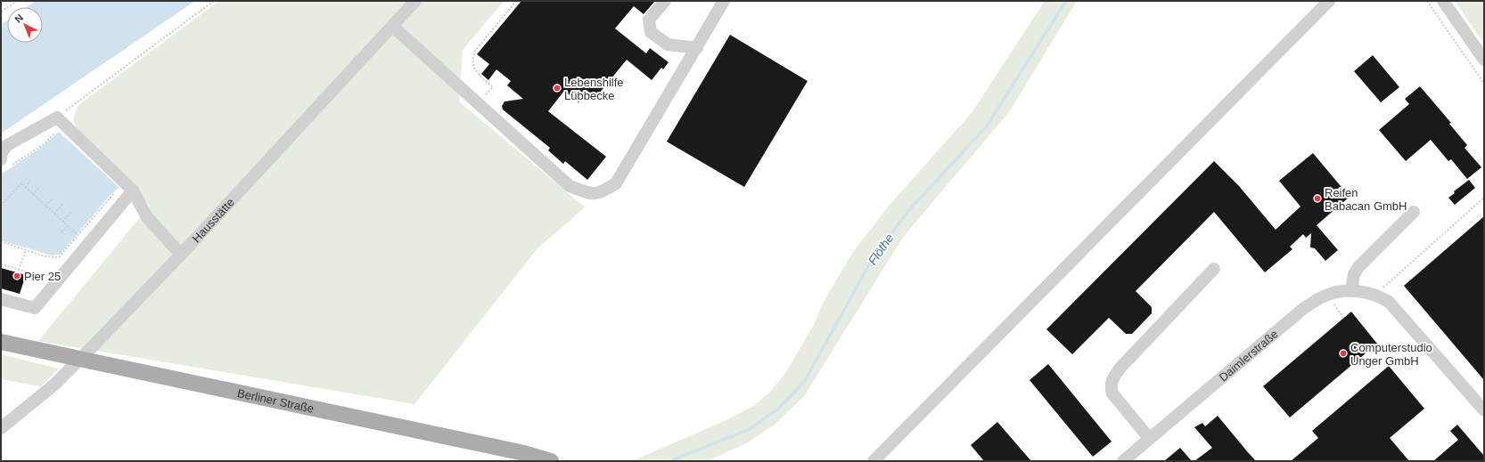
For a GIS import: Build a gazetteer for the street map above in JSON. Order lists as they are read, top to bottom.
{
  "streets": {
    "main road": ["Berliner Straße"],
    "street": ["Hausstätte", "Daimlerstraße"]
  },
  "water": ["Flöthe"],
  "places": [
    "Lebenshilfe Lübbecke",
    "Reifen Babacan GmbH",
    "Pier 25",
    "Computerstudio Unger GmbH"
  ],
  "north": "top left"
}
